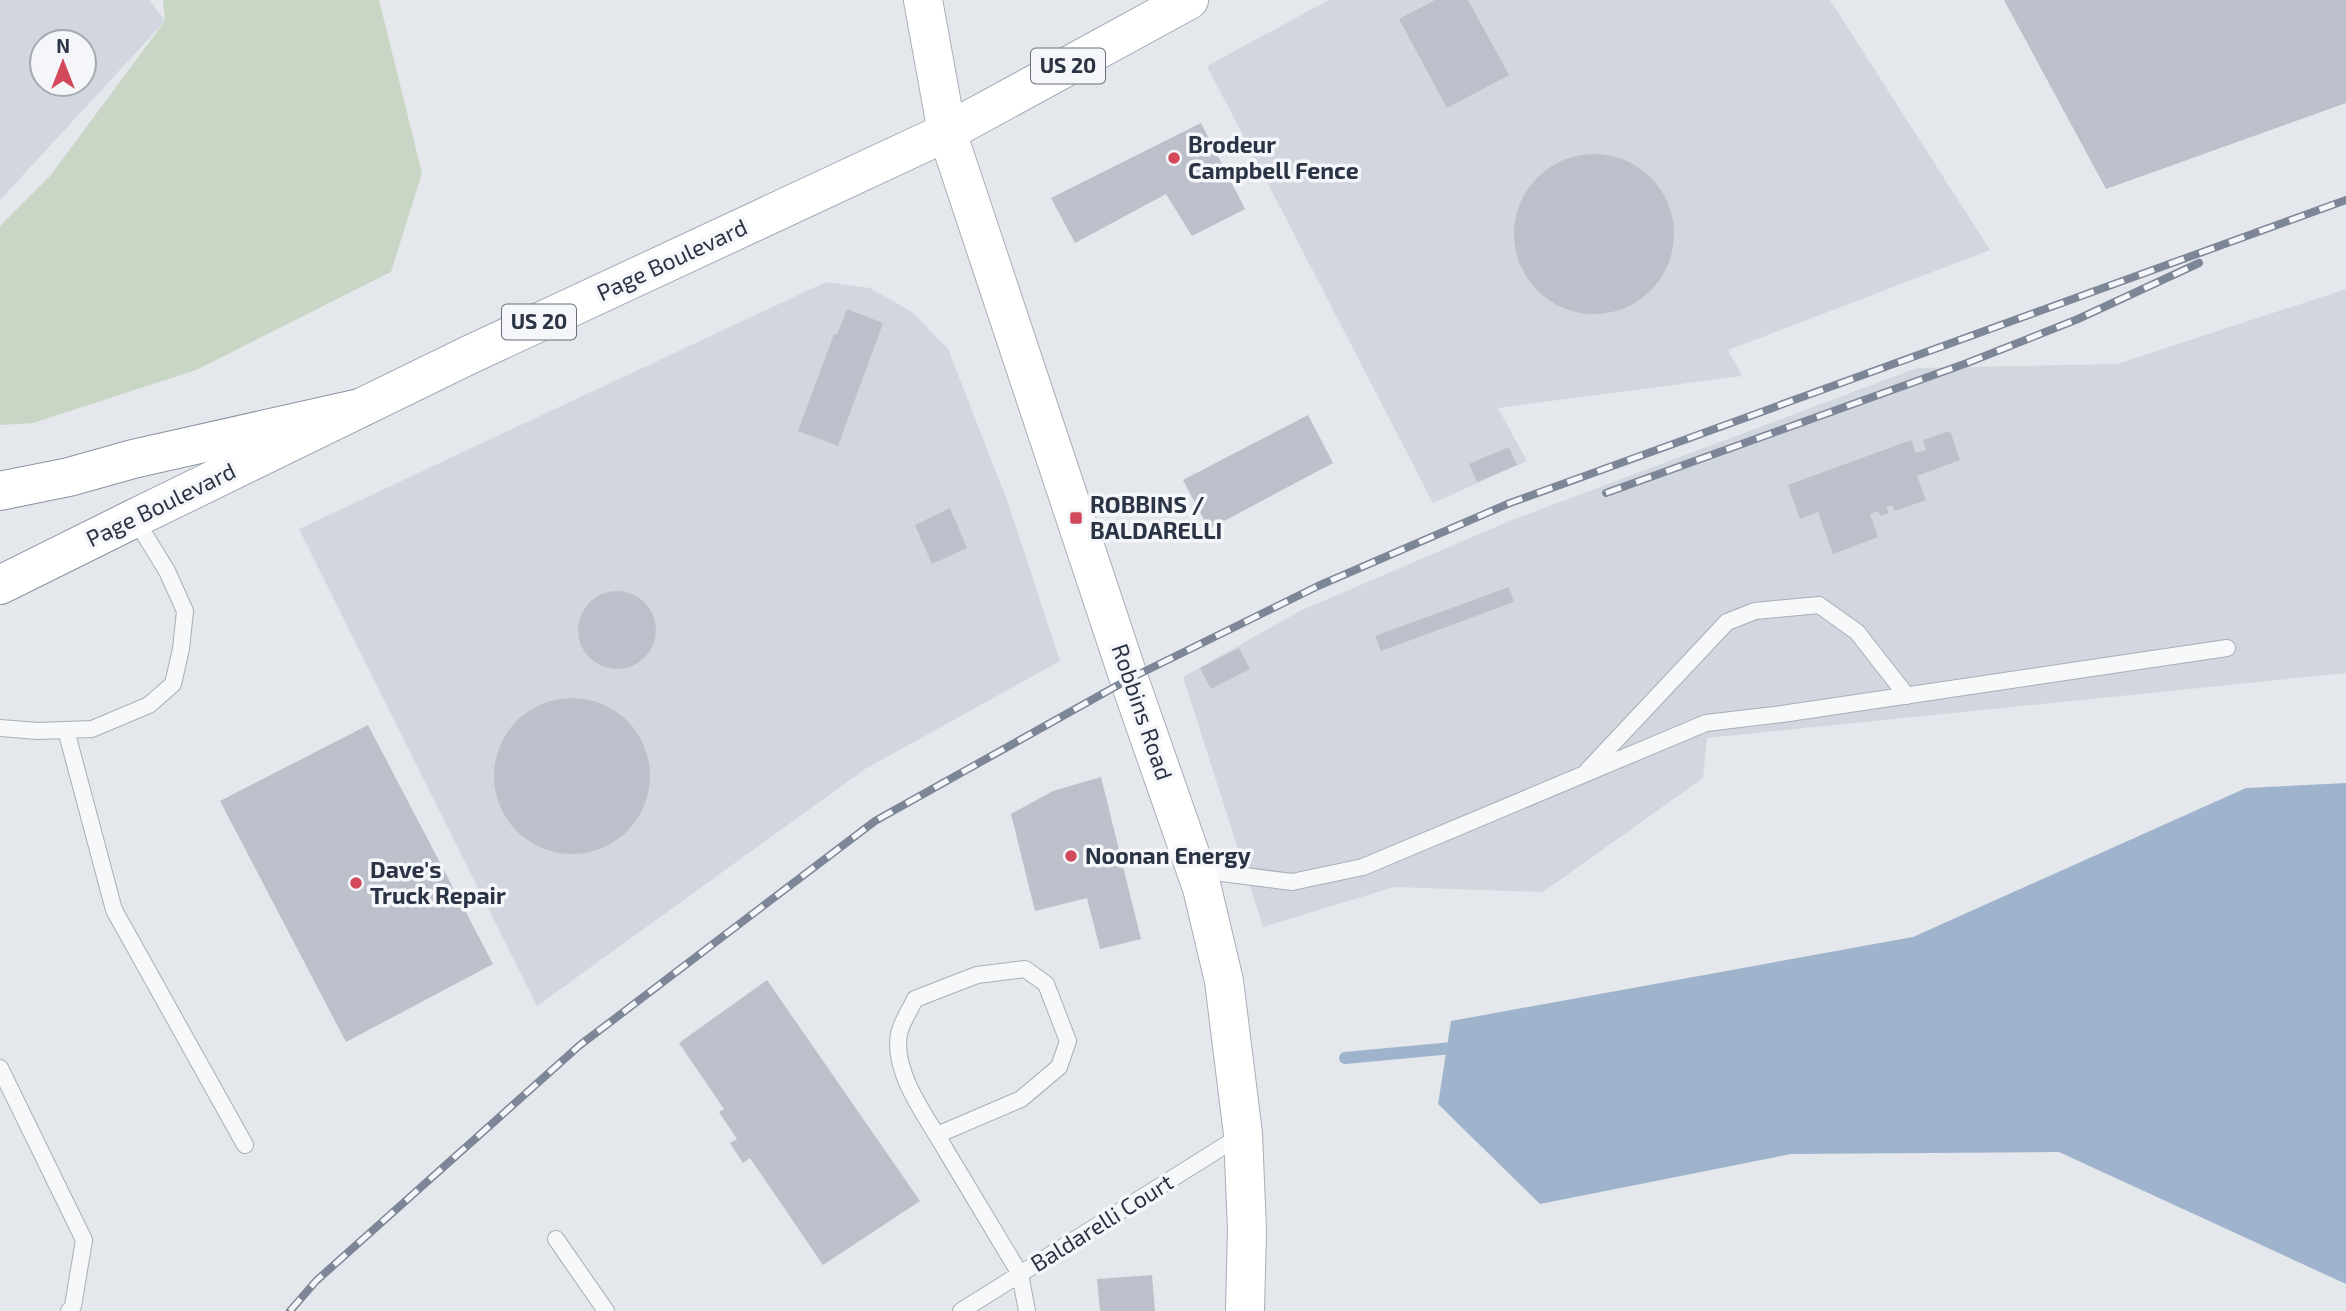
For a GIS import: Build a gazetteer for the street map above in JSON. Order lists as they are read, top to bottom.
{
  "streets": {
    "main road": ["US 20", "Page Boulevard", "Robbins Road"],
    "lane": ["Baldarelli Court"]
  },
  "crossings": [
    ["Page Boulevard", "Robbins Road"],
    ["Robbins Road", "Baldarelli Court"]
  ],
  "places": {
    "other": ["Brodeur Campbell Fence", "Noonan Energy", "Dave's Truck Repair"],
    "transit": ["ROBBINS / BALDARELLI"]
  },
  "north": "top"
}
